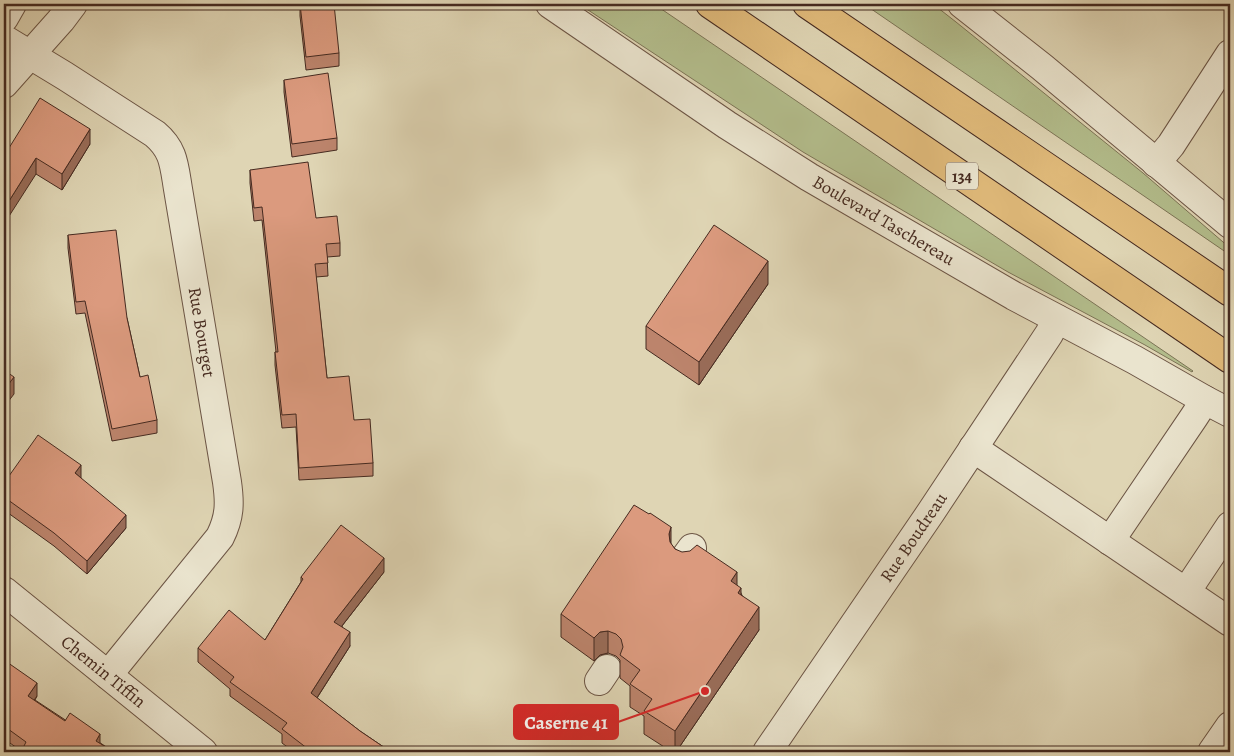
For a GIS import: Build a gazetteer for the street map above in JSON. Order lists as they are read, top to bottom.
{
  "streets": {
    "highway": ["134"],
    "street": [
      "Boulevard Taschereau",
      "Rue Bourget",
      "Rue Boudreau",
      "Chemin Tiffin"
    ]
  },
  "crossings": [
    ["Boulevard Taschereau", "Rue Boudreau"],
    ["Rue Bourget", "Chemin Tiffin"]
  ],
  "places": ["Caserne 41"]
}
